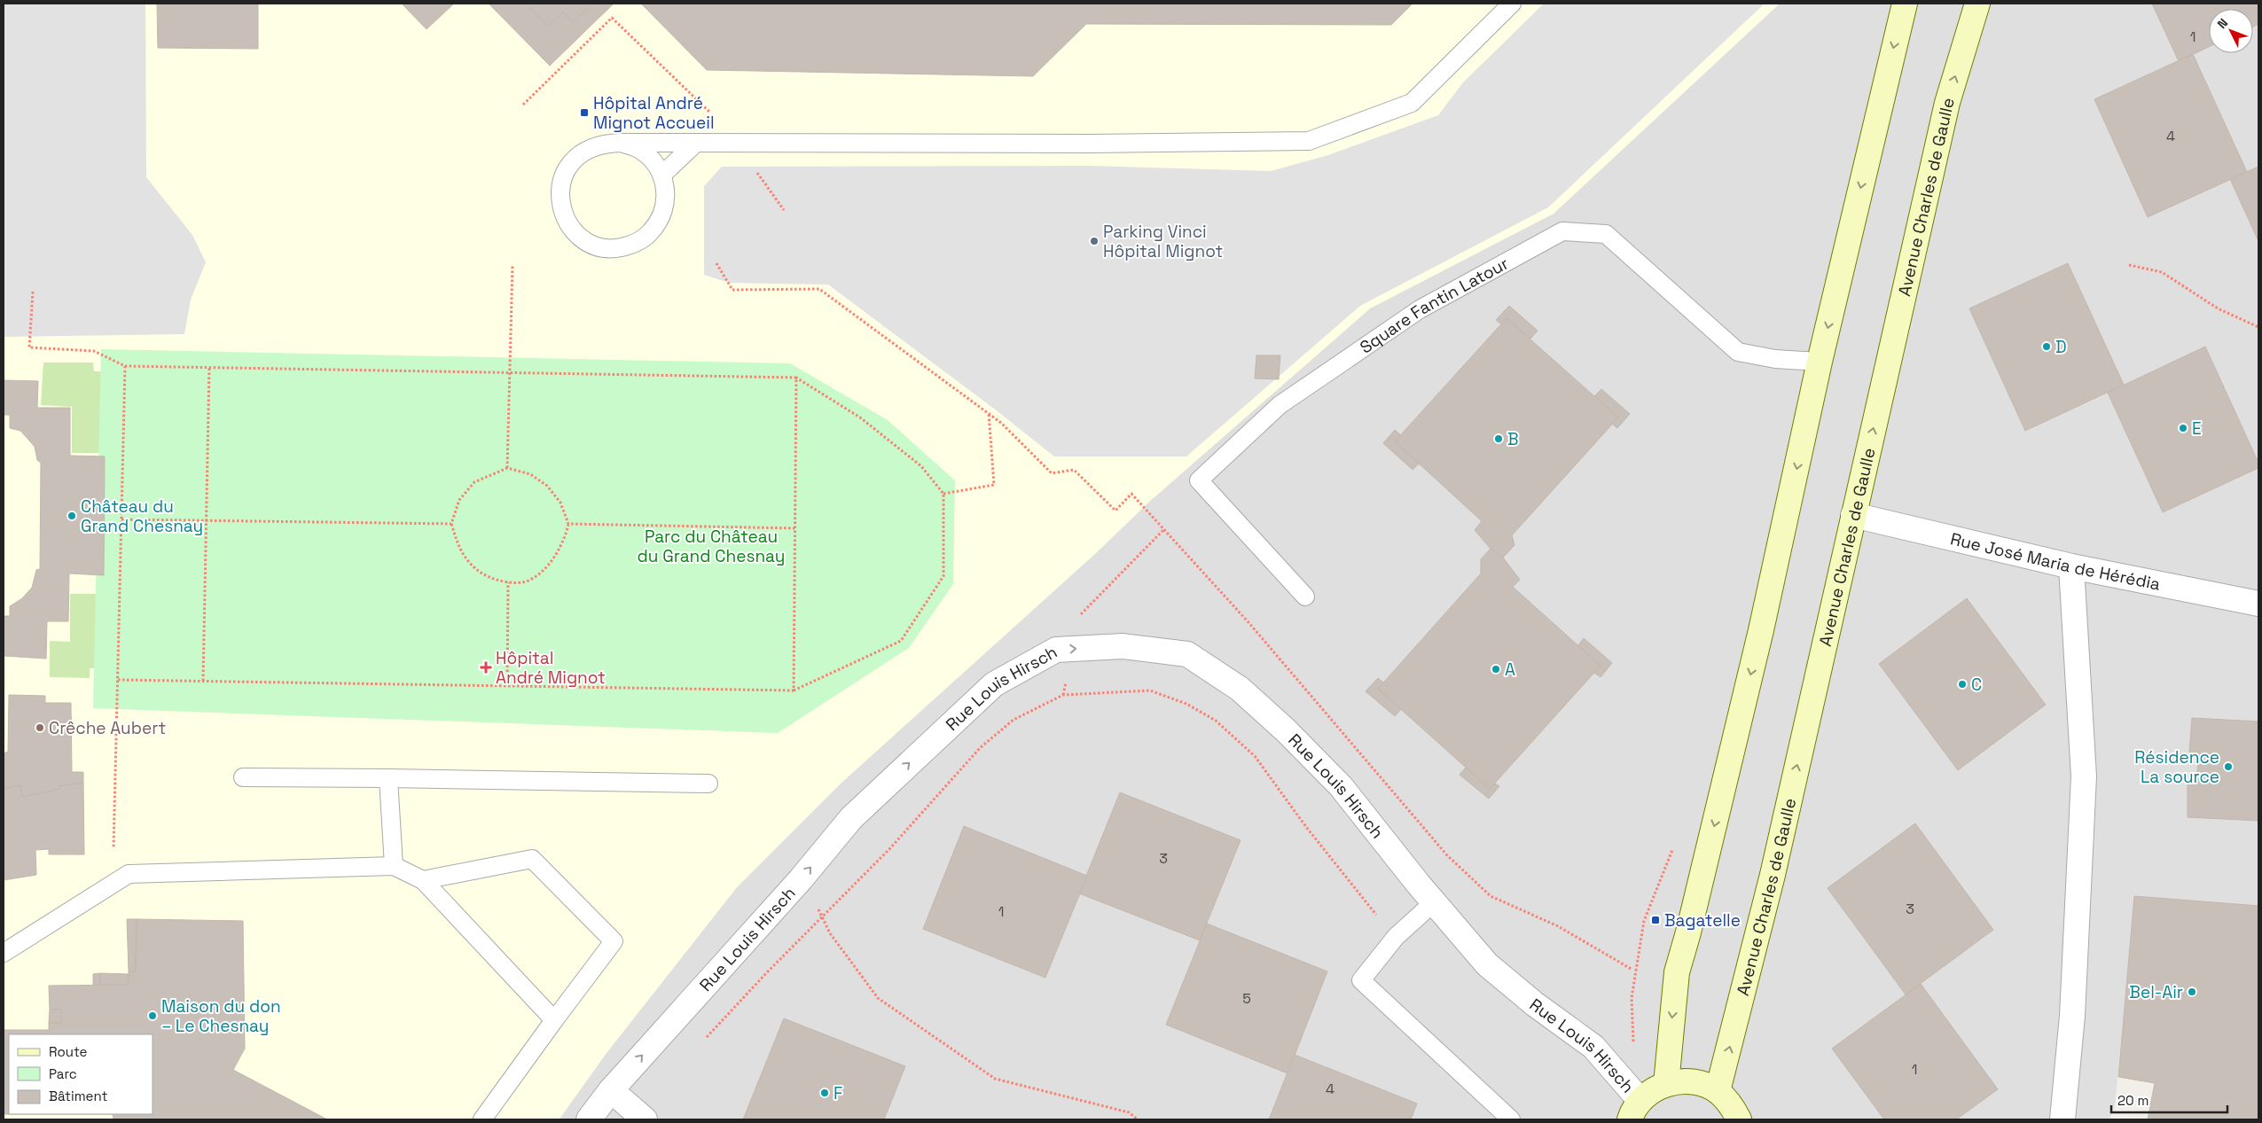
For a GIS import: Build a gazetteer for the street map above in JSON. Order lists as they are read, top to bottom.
{
  "streets": {
    "main road": ["Avenue Charles de Gaulle"],
    "street": ["Rue José Maria de Hérédia", "Rue Louis Hirsch"],
    "lane": ["Square Fantin Latour"]
  },
  "crossings": [
    ["Avenue Charles de Gaulle", "Rue José Maria de Hérédia"]
  ],
  "parks": ["Parc du Château du Grand Chesnay"],
  "places": {
    "transit": ["Hôpital André Mignot Accueil", "Bagatelle"],
    "other": [
      "Parking Vinci Hôpital Mignot",
      "D",
      "E",
      "B",
      "Château du Grand Chesnay",
      "A",
      "C",
      "Crêche Aubert",
      "Résidence La source",
      "Bel-Air",
      "Maison du don – Le Chesnay",
      "F"
    ],
    "health": ["Hôpital André Mignot"]
  },
  "house_numbers": [
    "1",
    "4",
    "3",
    "3",
    "1",
    "5",
    "1",
    "4"
  ],
  "legend": ["Route", "Parc", "Bâtiment"],
  "scale_bar": "20 m",
  "north": "top left"
}
